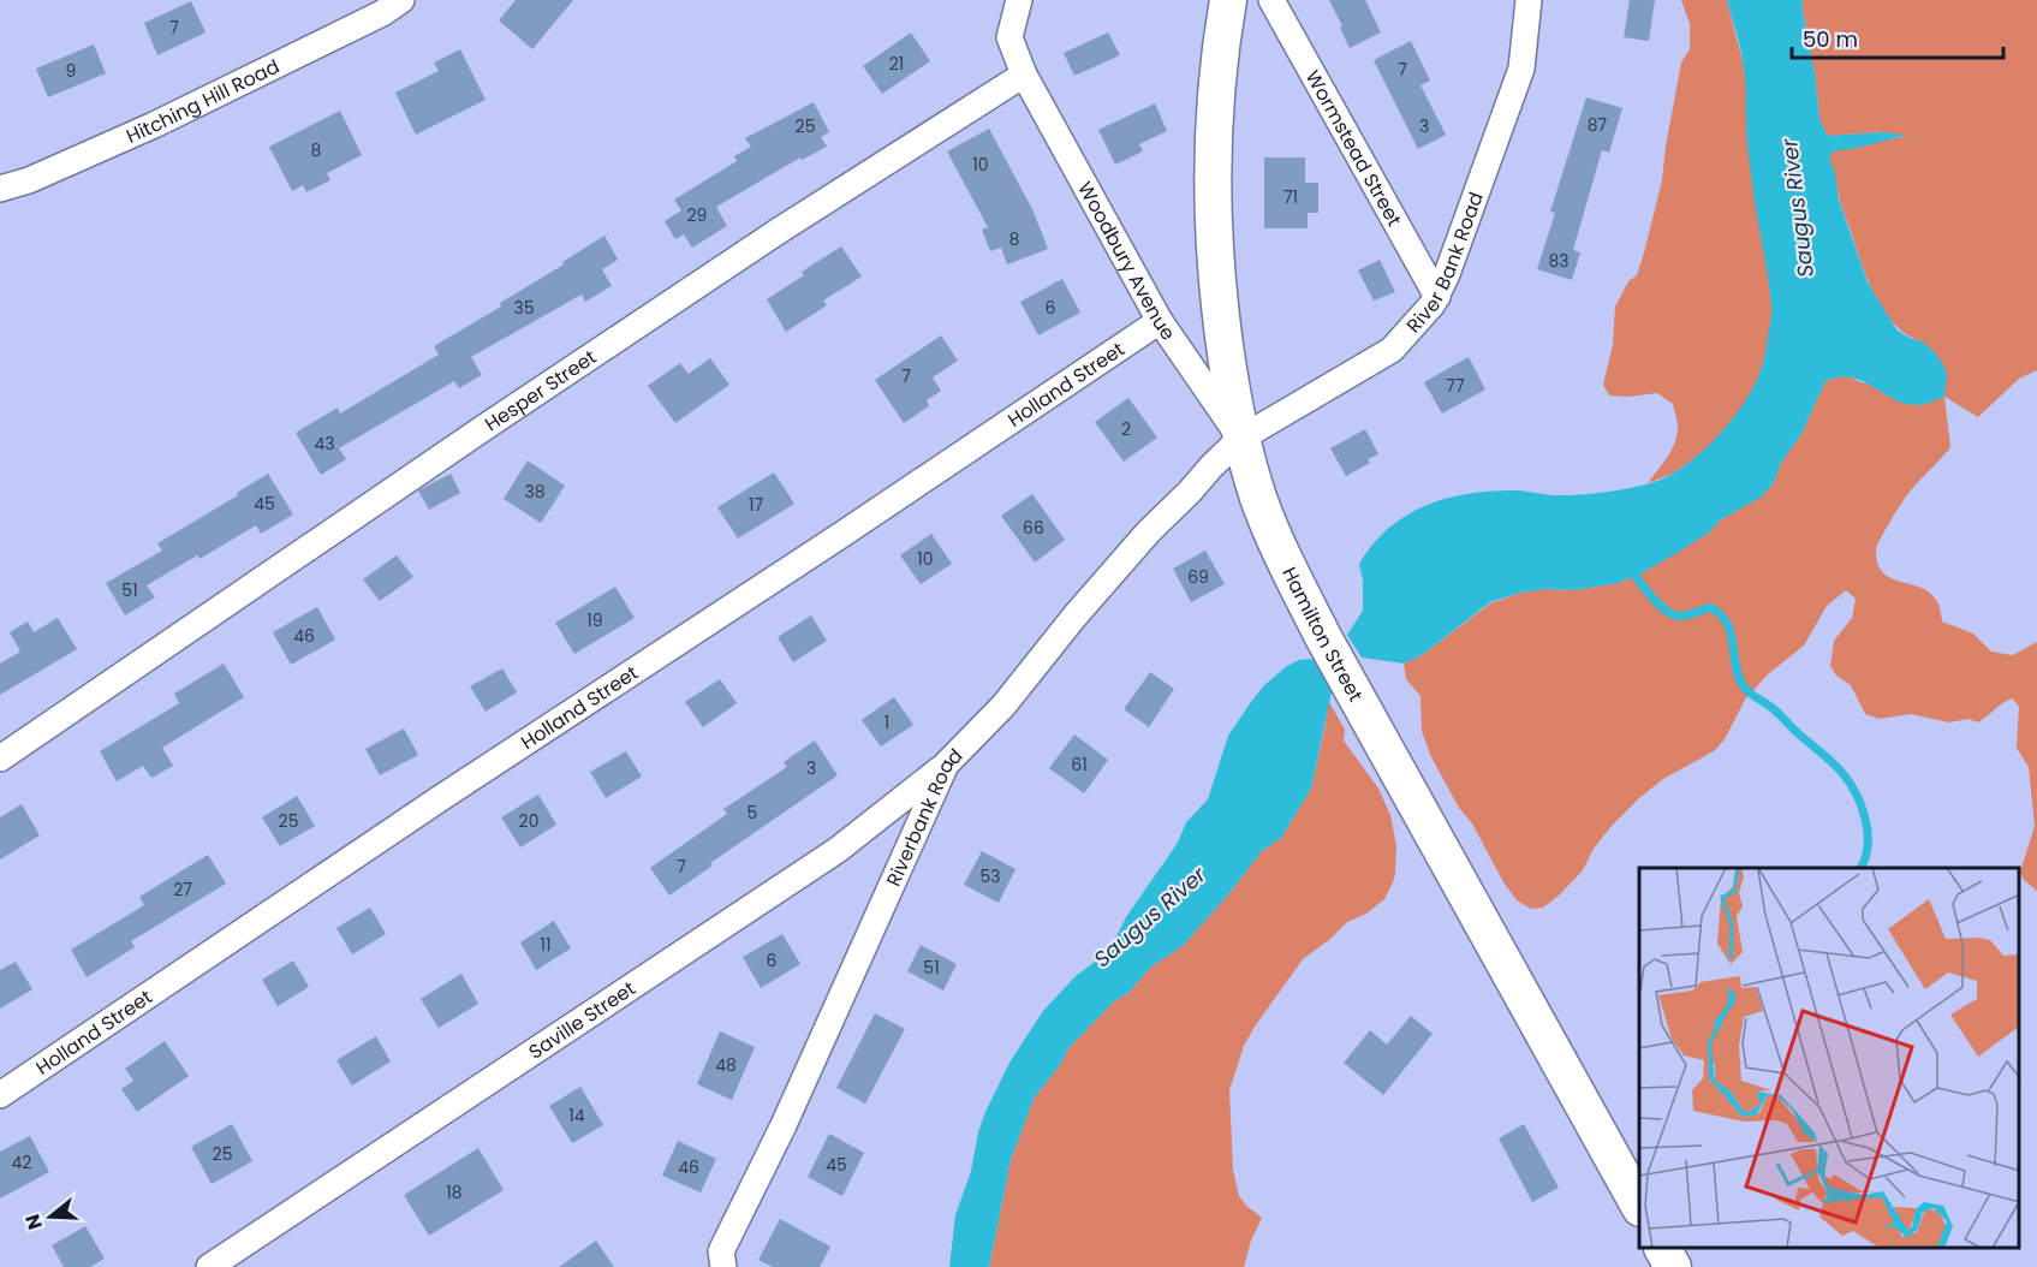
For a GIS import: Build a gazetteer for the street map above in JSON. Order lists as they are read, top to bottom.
{
  "streets": {
    "main road": ["Hamilton Street"],
    "street": [
      "Hitching Hill Road",
      "Wormstead Street",
      "Woodbury Avenue",
      "River Bank Road",
      "Holland Street",
      "Hesper Street",
      "Riverbank Road",
      "Saville Street"
    ]
  },
  "crossings": [
    ["Wormstead Street", "River Bank Road"],
    ["Woodbury Avenue", "River Bank Road"],
    ["Woodbury Avenue", "Holland Street"],
    ["Woodbury Avenue", "Hesper Street"],
    ["Woodbury Avenue", "Hamilton Street"],
    ["Woodbury Avenue", "Riverbank Road"],
    ["River Bank Road", "Hamilton Street"],
    ["River Bank Road", "Riverbank Road"],
    ["Hamilton Street", "Riverbank Road"],
    ["Riverbank Road", "Saville Street"]
  ],
  "water": ["Saugus River"],
  "house_numbers": [
    "7",
    "21",
    "7",
    "9",
    "87",
    "25",
    "3",
    "8",
    "10",
    "71",
    "29",
    "8",
    "83",
    "35",
    "6",
    "7",
    "77",
    "2",
    "43",
    "38",
    "45",
    "17",
    "66",
    "10",
    "69",
    "51",
    "19",
    "46",
    "1",
    "61",
    "3",
    "5",
    "25",
    "20",
    "7",
    "53",
    "27",
    "11",
    "6",
    "51",
    "48",
    "14",
    "25",
    "42",
    "45",
    "46",
    "18"
  ],
  "scale_bar": "50 m",
  "north": "left"
}
